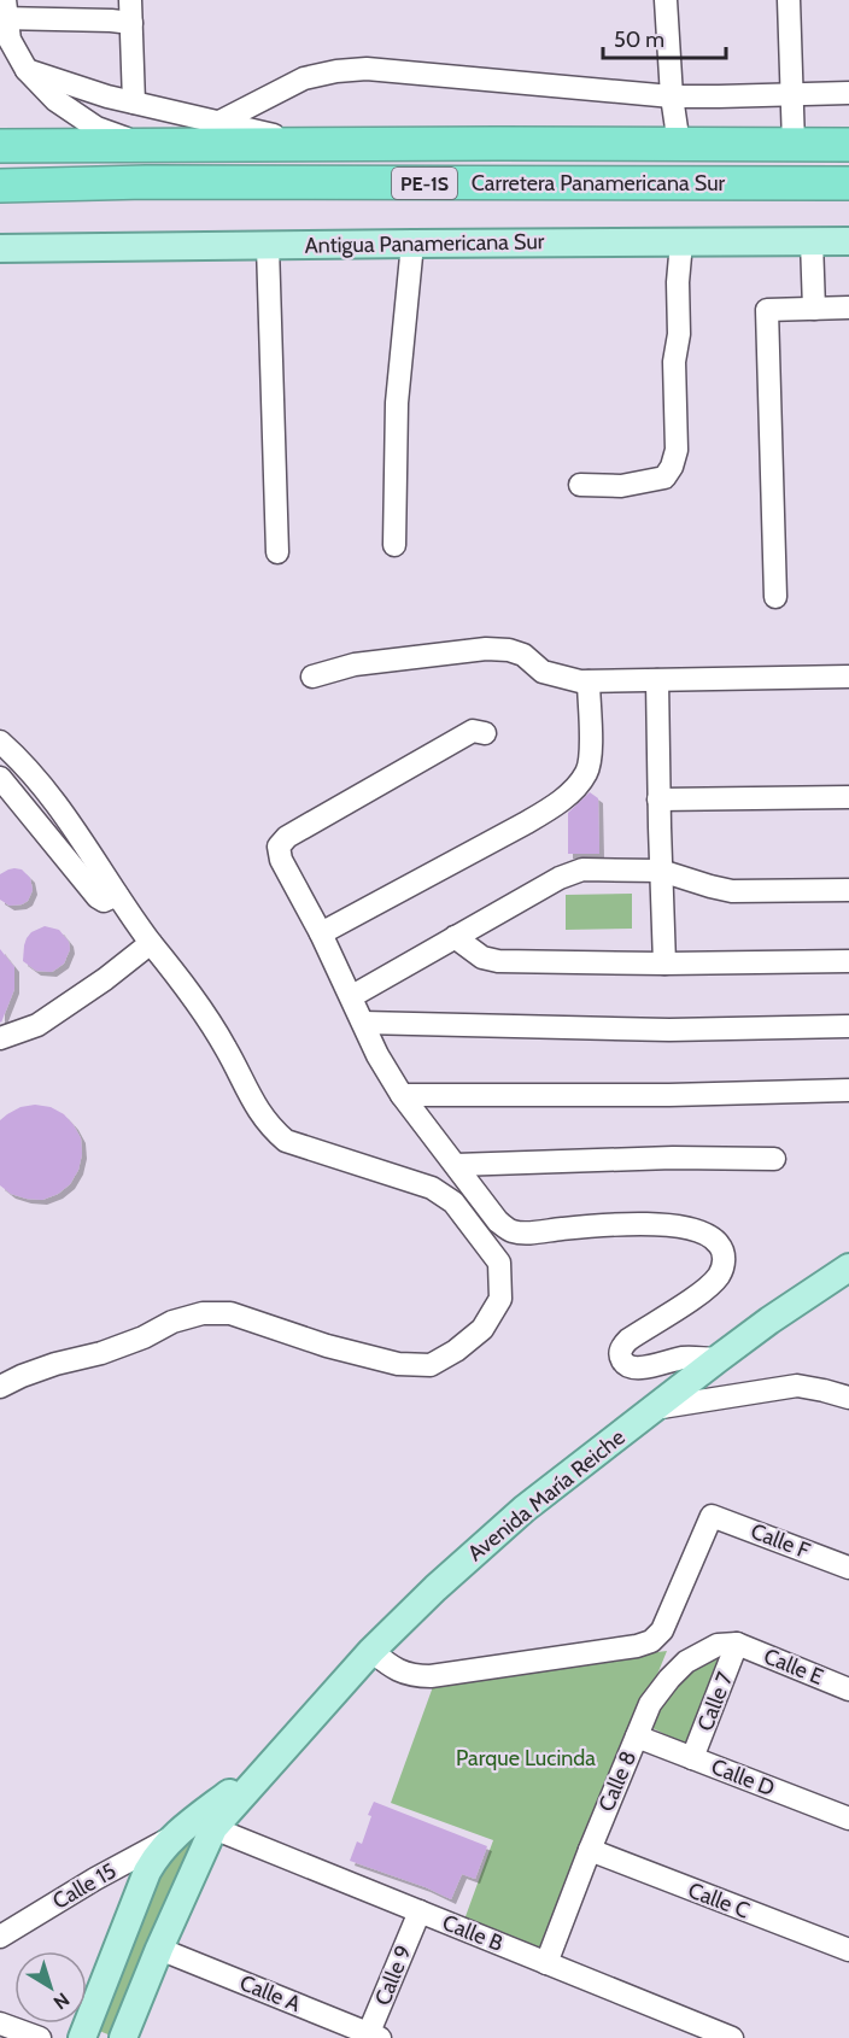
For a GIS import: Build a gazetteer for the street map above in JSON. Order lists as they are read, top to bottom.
{
  "streets": {
    "highway": ["PE-1S", "Carretera Panamericana Sur"],
    "main road": ["Antigua Panamericana Sur", "Avenida María Reiche"],
    "street": [
      "Calle F",
      "Calle E",
      "Calle 7",
      "Calle D",
      "Calle 8",
      "Calle 15",
      "Calle C",
      "Calle B",
      "Calle 9",
      "Calle A"
    ]
  },
  "crossings": [
    ["Avenida María Reiche", "Calle F"],
    ["Avenida María Reiche", "Calle 15"],
    ["Avenida María Reiche", "Calle B"],
    ["Avenida María Reiche", "Calle A"],
    ["Calle E", "Calle 7"],
    ["Calle E", "Calle 8"],
    ["Calle 7", "Calle D"],
    ["Calle 7", "Calle 8"],
    ["Calle D", "Calle 8"],
    ["Calle 8", "Calle C"],
    ["Calle 8", "Calle B"],
    ["Calle B", "Calle 9"],
    ["Calle 9", "Calle A"]
  ],
  "parks": ["Parque Lucinda"],
  "scale_bar": "50 m",
  "north": "bottom right"
}
